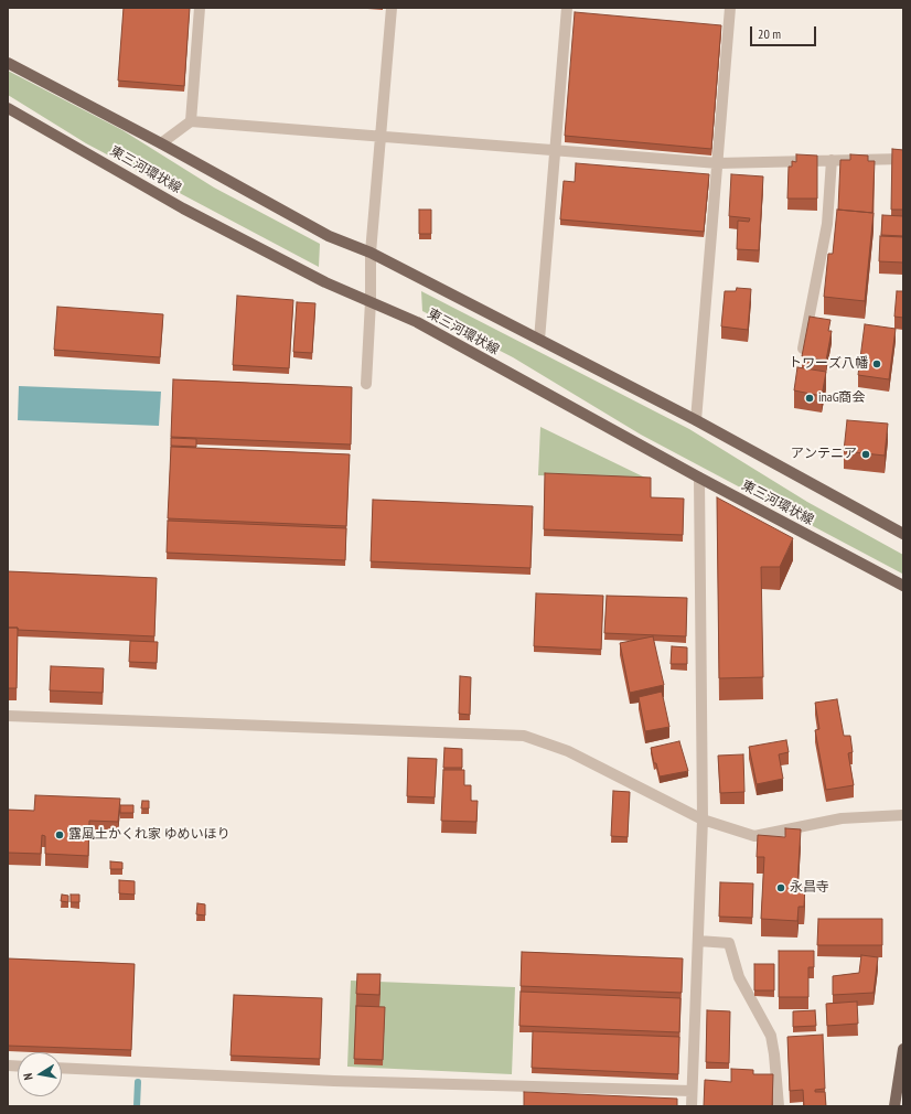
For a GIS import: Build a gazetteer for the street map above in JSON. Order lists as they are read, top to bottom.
{
  "streets": {
    "main road": ["東三河環状線"]
  },
  "places": [
    "トワーズ八幡",
    "inaG商会",
    "アンテニア",
    "露風土かくれ家 ゆめいほり",
    "永昌寺"
  ],
  "scale_bar": "20 m",
  "north": "left"
}
